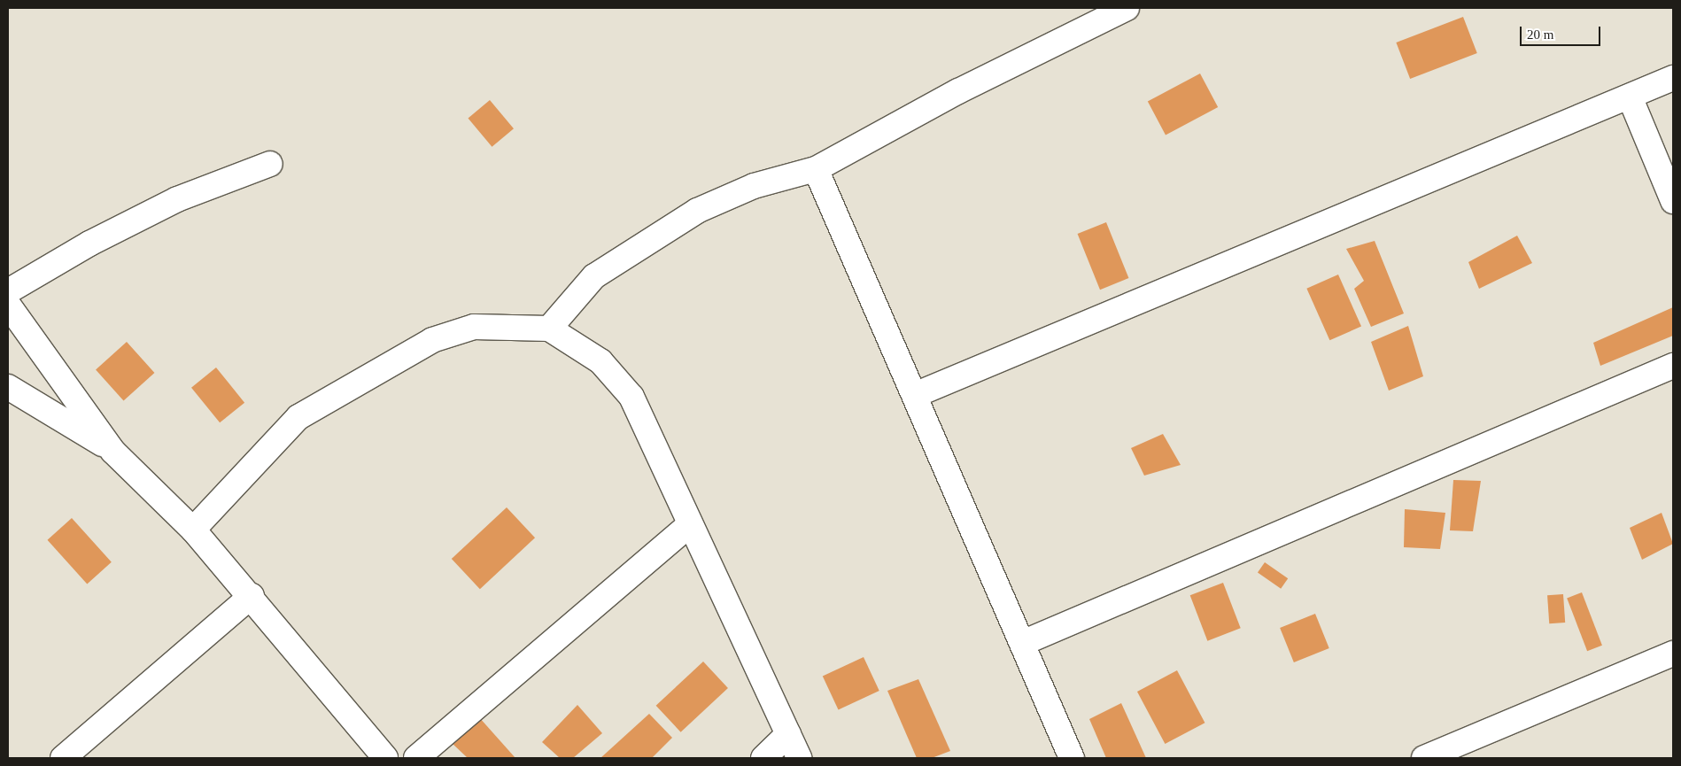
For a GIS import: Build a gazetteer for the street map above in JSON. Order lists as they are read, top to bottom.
{
  "scale_bar": "20 m"
}
